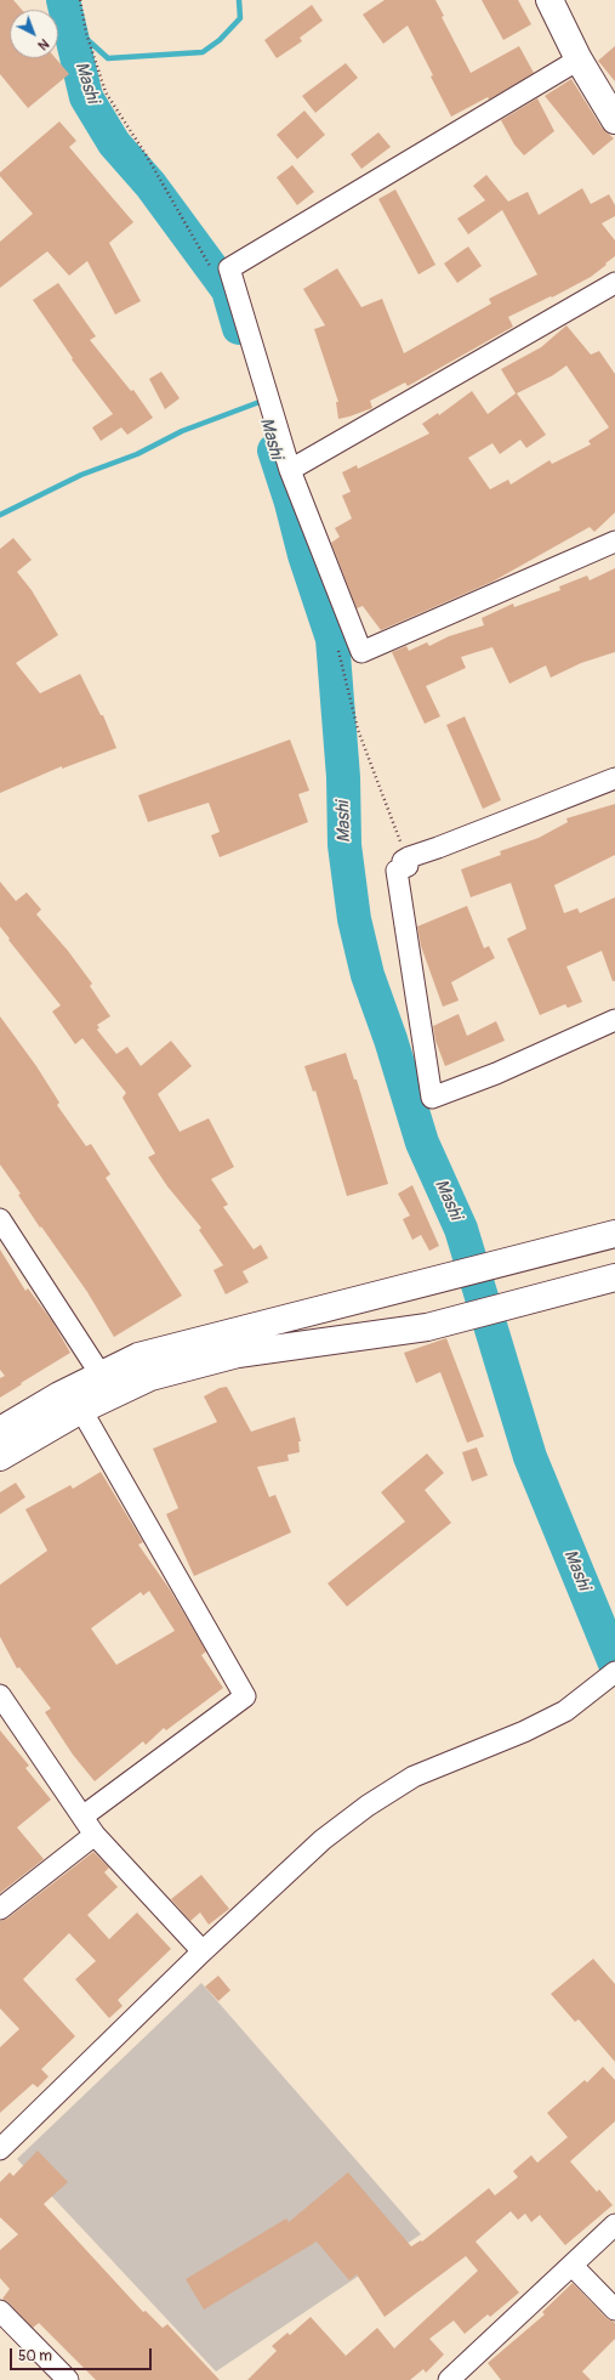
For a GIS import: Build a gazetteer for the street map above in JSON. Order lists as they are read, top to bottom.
{
  "water": ["Mashi"],
  "scale_bar": "50 m",
  "north": "bottom right"
}
